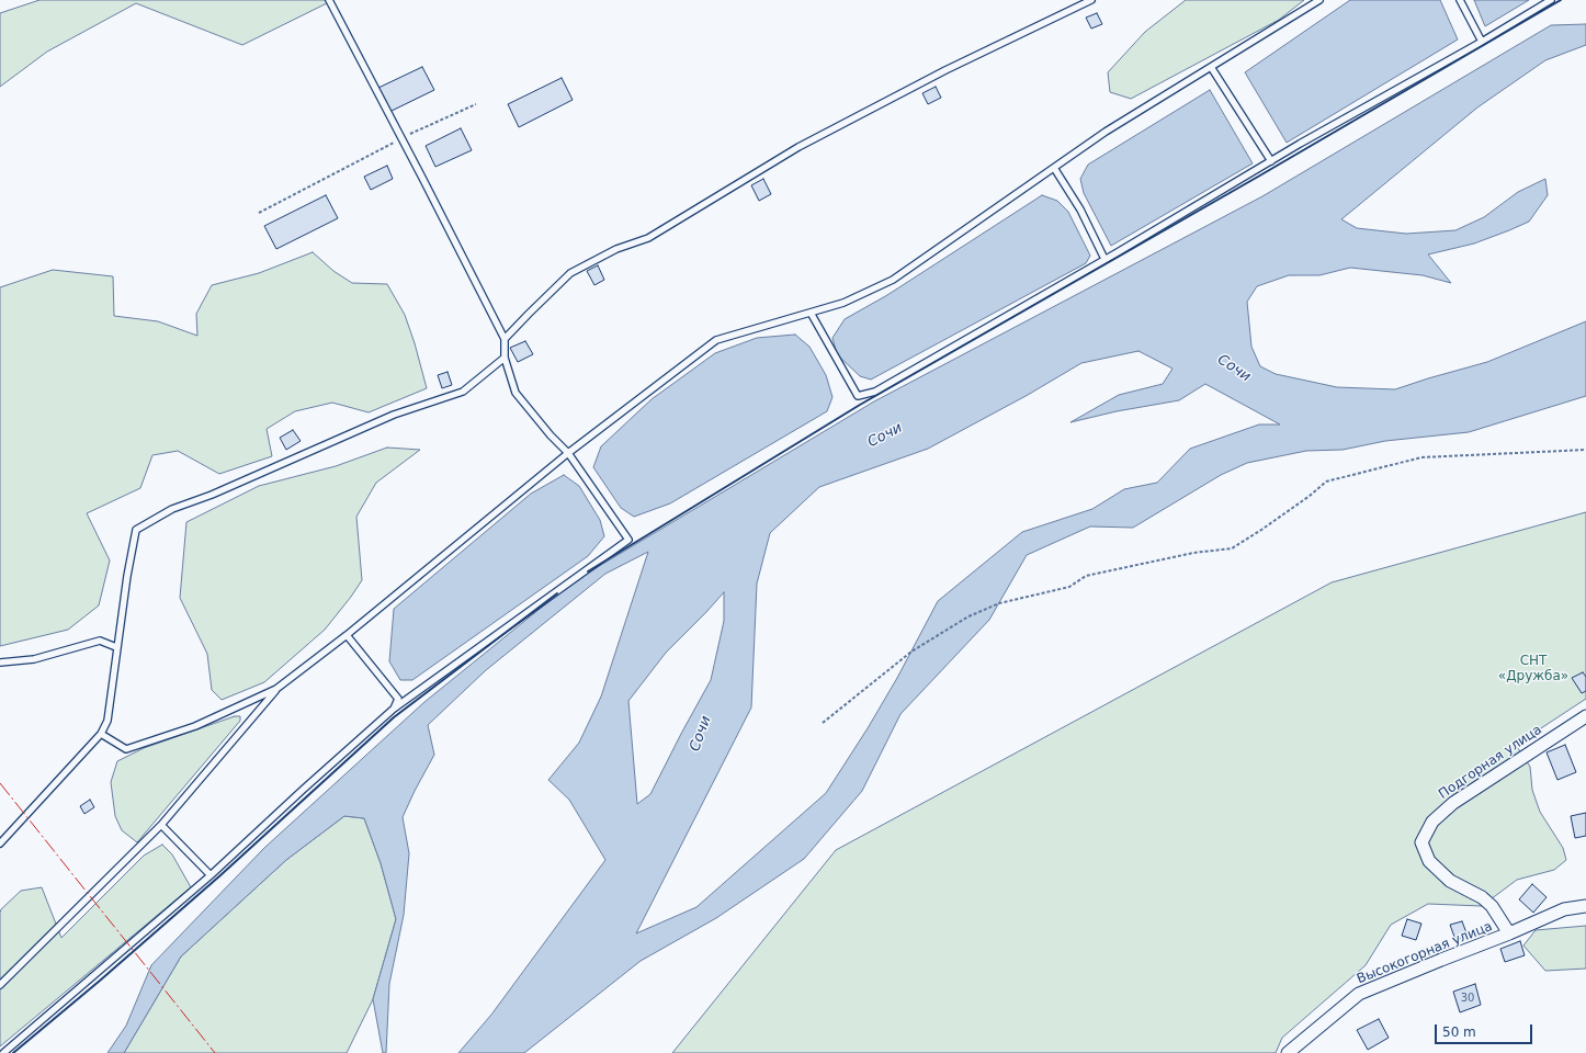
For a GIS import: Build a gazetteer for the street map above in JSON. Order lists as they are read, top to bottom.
{
  "streets": {
    "street": ["Подгорная улица", "Высокогорная улица"]
  },
  "crossings": [
    ["Подгорная улица", "Высокогорная улица"]
  ],
  "water": ["Сочи"],
  "parks": ["СНТ «Дружба»"],
  "house_numbers": ["30"],
  "scale_bar": "50 m"
}
